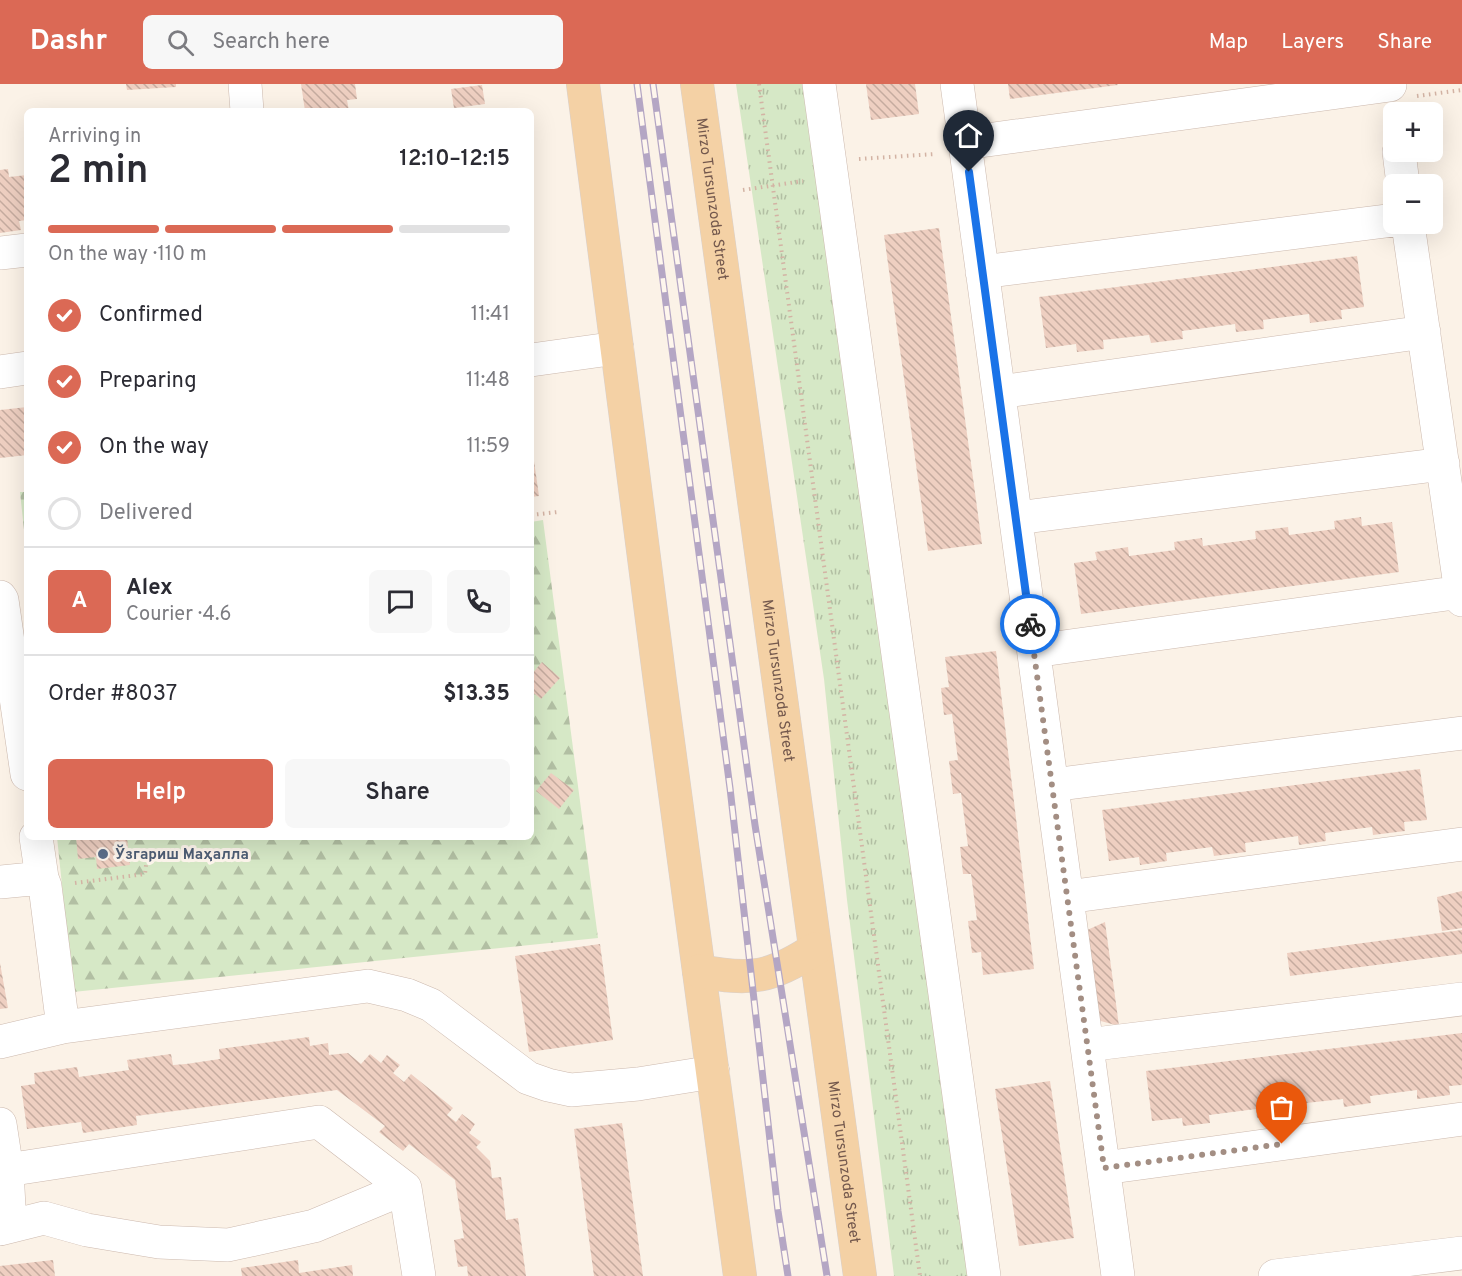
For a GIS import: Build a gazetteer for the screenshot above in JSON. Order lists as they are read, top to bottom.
{
  "streets": {
    "main road": ["Mirzo Tursunzoda Street"]
  },
  "places": ["Ўзгариш Маҳалла"],
  "page": {
    "header": "Dashr",
    "search": "Search here",
    "nav": ["Map", "Layers", "Share"],
    "map_buttons": ["+", "−"],
    "heading": ["2 min", "Arriving in", "12:10–12:15"],
    "panel": [
      "Alex",
      "Courier · 4.6",
      "Order #8037",
      "$13.35"
    ],
    "bar": "On the way · 110 m",
    "list": [
      ["Confirmed", "11:41"],
      ["Preparing", "11:48"],
      ["On the way", "11:59"],
      "Delivered"
    ],
    "round": "A",
    "buttons": ["Help", "Share"]
  }
}
